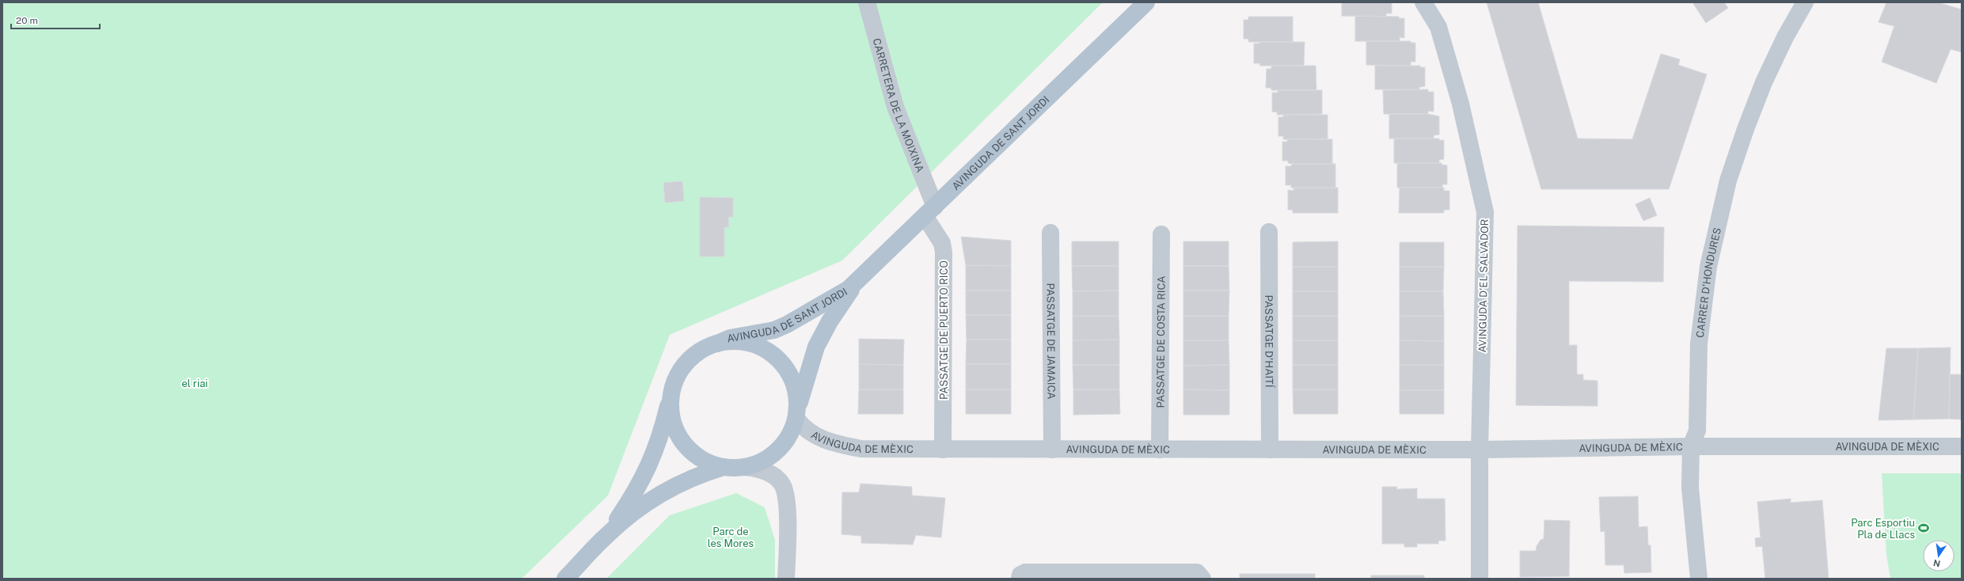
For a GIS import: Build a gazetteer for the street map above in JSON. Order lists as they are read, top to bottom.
{
  "streets": {
    "main road": ["AVINGUDA DE SANT JORDI"],
    "street": [
      "CARRETERA DE LA MOIXINA",
      "CARRER D'HONDURES",
      "AVINGUDA D'EL SALVADOR",
      "PASSATGE DE PUERTO RICO",
      "PASSATGE DE JAMAICA",
      "PASSATGE D'HAITÍ",
      "PASSATGE DE COSTA RICA",
      "AVINGUDA DE MÈXIC"
    ]
  },
  "crossings": [
    ["CARRETERA DE LA MOIXINA", "AVINGUDA DE SANT JORDI"],
    ["CARRETERA DE LA MOIXINA", "PASSATGE DE PUERTO RICO"],
    ["AVINGUDA DE SANT JORDI", "PASSATGE DE PUERTO RICO"],
    ["AVINGUDA DE SANT JORDI", "AVINGUDA DE MÈXIC"],
    ["CARRER D'HONDURES", "AVINGUDA DE MÈXIC"],
    ["AVINGUDA D'EL SALVADOR", "AVINGUDA DE MÈXIC"],
    ["PASSATGE DE PUERTO RICO", "AVINGUDA DE MÈXIC"],
    ["PASSATGE DE JAMAICA", "AVINGUDA DE MÈXIC"],
    ["PASSATGE D'HAITÍ", "AVINGUDA DE MÈXIC"],
    ["PASSATGE DE COSTA RICA", "AVINGUDA DE MÈXIC"]
  ],
  "parks": ["el riai", "Parc de les Mores"],
  "places": {
    "sports": ["Parc Esportiu Pla de Llacs"]
  },
  "scale_bar": "20 m",
  "north": "bottom"
}
